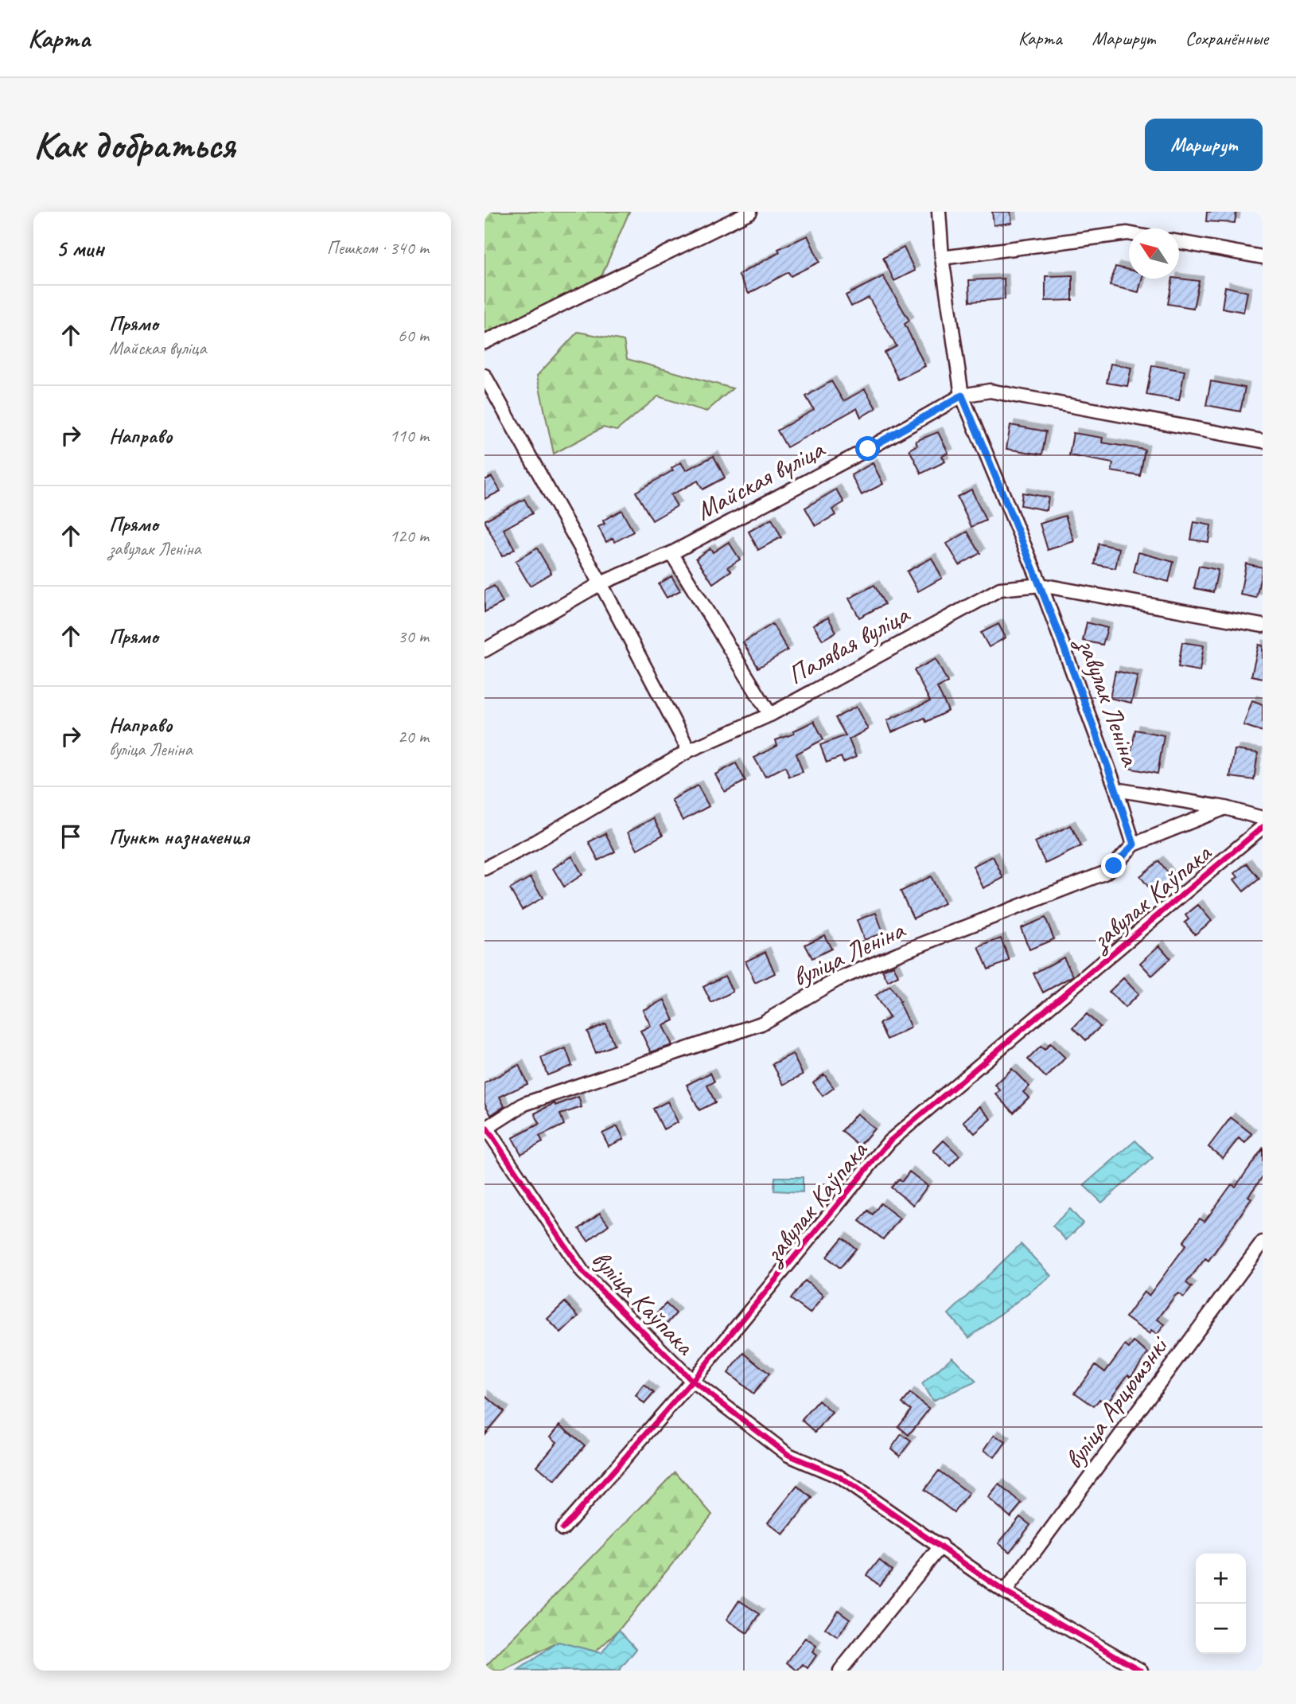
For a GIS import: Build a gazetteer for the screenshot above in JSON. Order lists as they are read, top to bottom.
{
  "streets": {
    "street": [
      "Майская вуліца",
      "Палявая вуліца",
      "завулак Леніна",
      "завулак Каўпака",
      "вуліца Леніна",
      "вуліца Каўпака",
      "вуліца Арцюшэнкі"
    ]
  },
  "crossings": [
    ["Майская вуліца", "завулак Леніна"],
    ["Палявая вуліца", "завулак Леніна"],
    ["завулак Леніна", "вуліца Леніна"],
    ["завулак Каўпака", "вуліца Каўпака"],
    ["вуліца Леніна", "вуліца Каўпака"],
    ["вуліца Каўпака", "вуліца Арцюшэнкі"]
  ],
  "north": "top left",
  "page": {
    "header": "Карта",
    "nav": ["Карта", "Маршрут", "Сохранённые"],
    "buttons": "Маршрут",
    "title": "Как добраться",
    "heading": ["5 мин", "Пешком · 340 m"],
    "list": [
      ["Прямо", "Майская вуліца", "60 m"],
      ["Направо", "110 m"],
      ["Прямо", "завулак Леніна", "120 m"],
      ["Прямо", "30 m"],
      ["Направо", "вуліца Леніна", "20 m"],
      "Пункт назначения"
    ],
    "map_buttons": ["+", "−"]
  }
}
